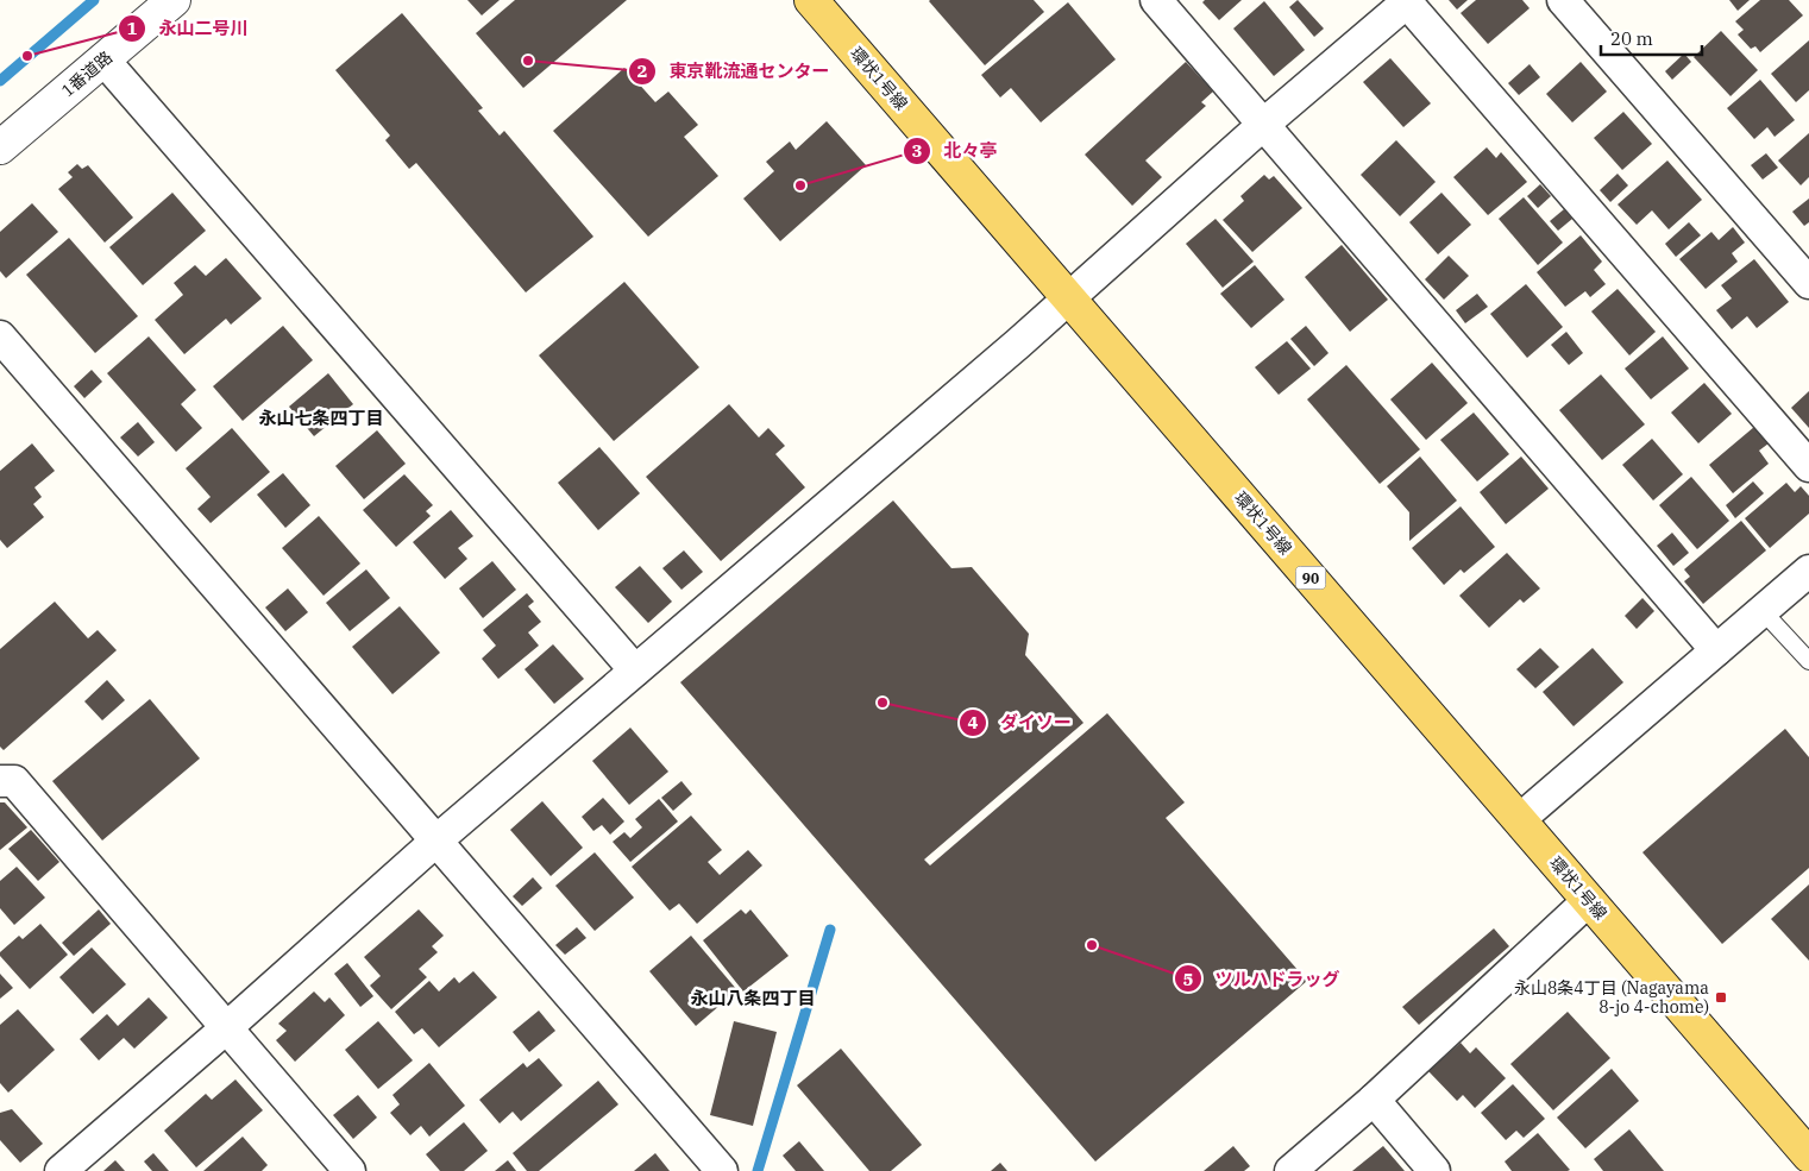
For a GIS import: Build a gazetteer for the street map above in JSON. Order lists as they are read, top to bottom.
{
  "streets": {
    "main road": ["環状1号線", "90"],
    "street": ["1番道路"]
  },
  "districts": ["永山七条四丁目", "永山八条四丁目"],
  "places": {
    "other": [
      "永山二号川",
      "東京靴流通センター",
      "北々亭",
      "ダイソー",
      "ツルハドラッグ"
    ],
    "transit": ["永山8条4丁目 (Nagayama 8-jo 4-chome)"]
  },
  "scale_bar": "20 m"
}
